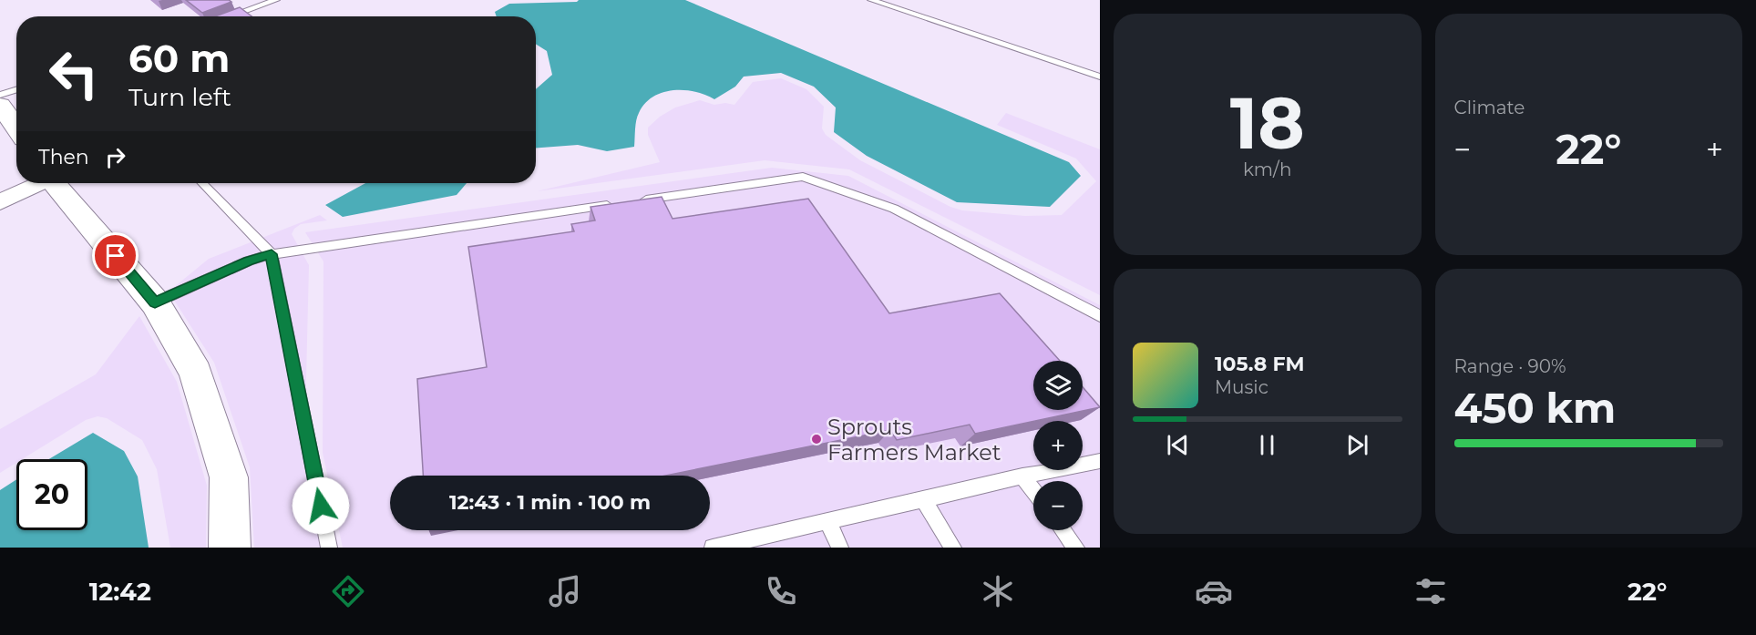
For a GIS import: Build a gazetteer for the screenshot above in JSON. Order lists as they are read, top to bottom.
{
  "places": ["Sprouts Farmers Market"],
  "page": {
    "tile": [
      ["18", "km/h"],
      "Climate",
      ["Range · 90%", "450 km"]
    ],
    "turn": ["60 m", "Turn left"],
    "heat": ["−", "22°", "+"],
    "then": "Then",
    "song": ["105.8 FM", "Music"],
    "map_buttons": ["+", "−"],
    "limit": "20",
    "trip": "12:43 · 1 min · 100 m",
    "tabs": ["12:42", "22°"]
  }
}
